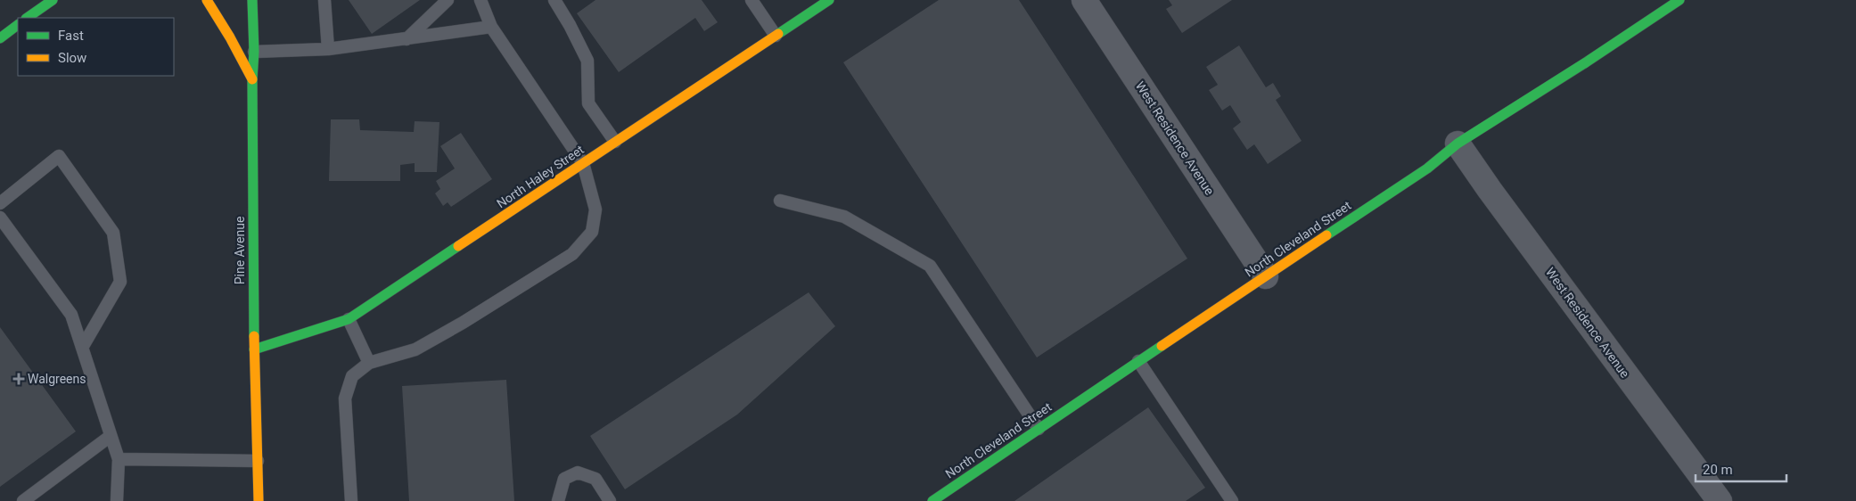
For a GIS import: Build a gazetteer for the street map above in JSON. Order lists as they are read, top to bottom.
{
  "streets": {
    "street": [
      "West Residence Avenue",
      "North Haley Street",
      "North Cleveland Street",
      "Pine Avenue"
    ]
  },
  "crossings": [
    ["West Residence Avenue", "North Cleveland Street"],
    ["North Haley Street", "Pine Avenue"]
  ],
  "places": {
    "health": ["Walgreens"]
  },
  "legend": ["Fast", "Slow"],
  "scale_bar": "20 m"
}
